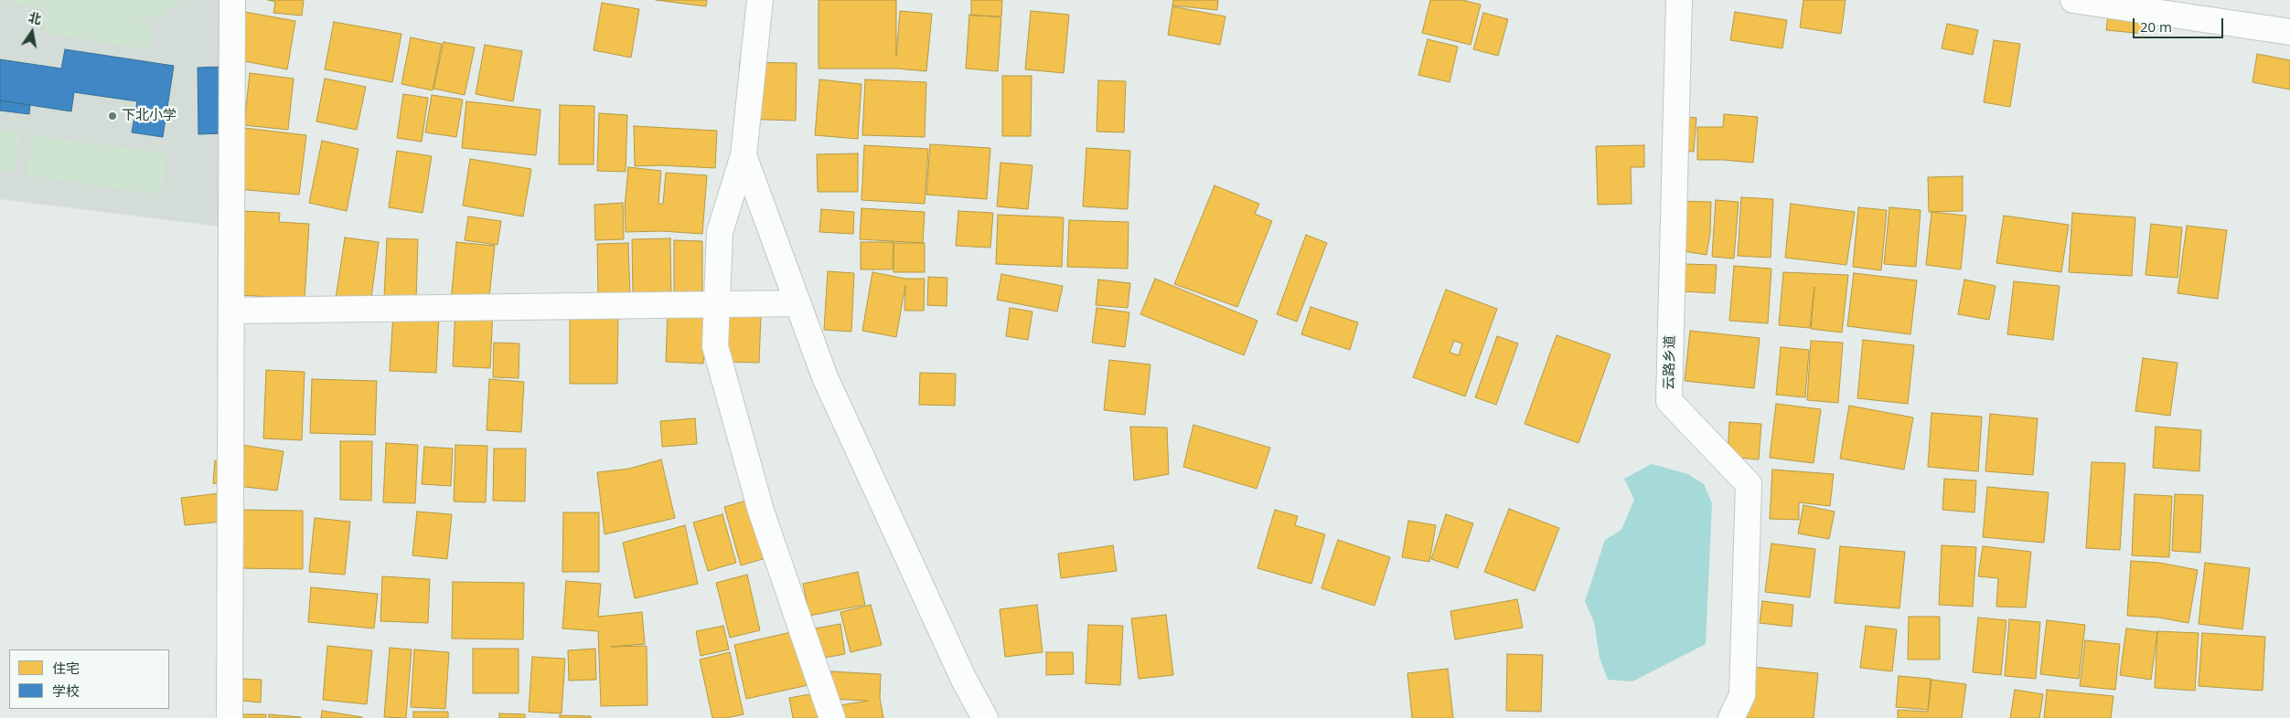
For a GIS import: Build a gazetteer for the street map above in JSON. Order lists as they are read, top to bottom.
{
  "streets": {
    "street": ["云路乡道"]
  },
  "places": ["下北小学"],
  "legend": ["住宅", "学校"],
  "scale_bar": "20 m",
  "north": "top"
}
